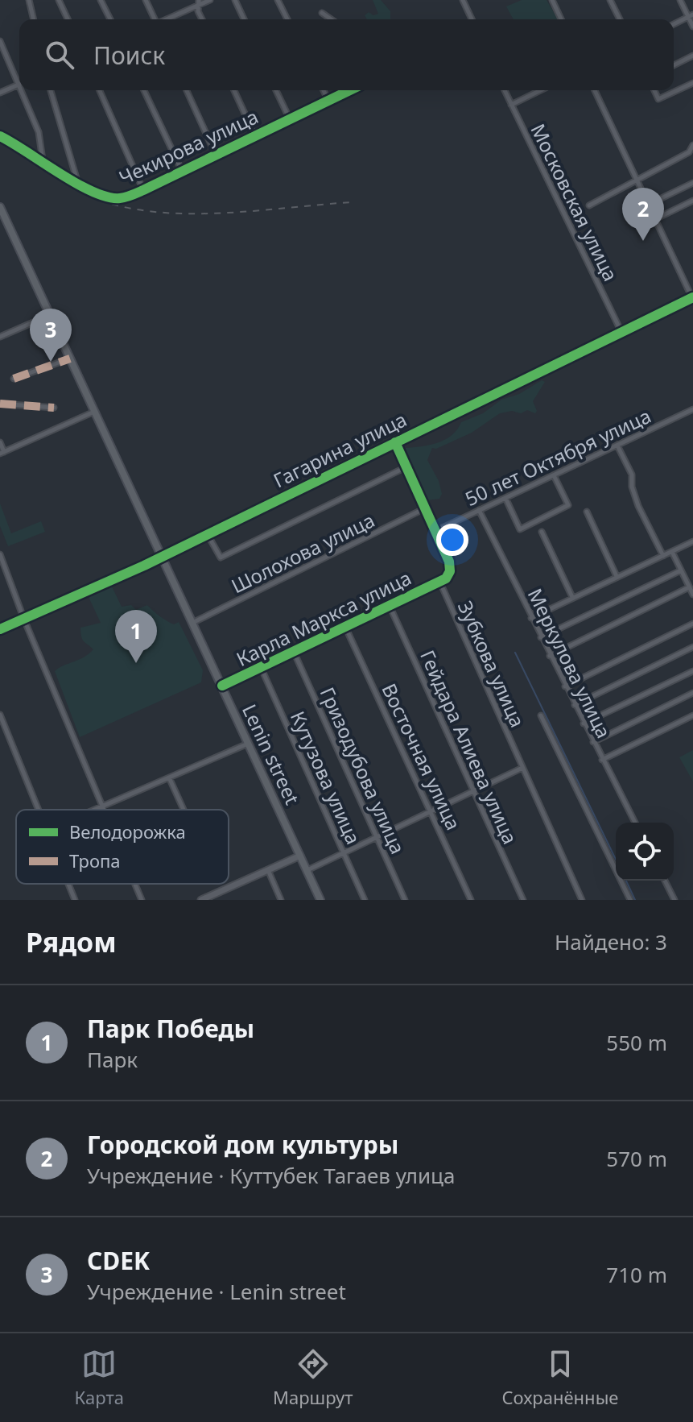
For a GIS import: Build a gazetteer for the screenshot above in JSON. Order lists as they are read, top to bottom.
{
  "streets": {
    "main road": ["Lenin street"],
    "street": [
      "Чекирова улица",
      "Московская улица",
      "Гагарина улица",
      "50 лет Октября улица",
      "Шолохова улица",
      "Карла Маркса улица",
      "Меркулова улица",
      "Зубкова улица",
      "Гейдара Алиева улица",
      "Восточная улица",
      "Гризодубова улица",
      "Кутузова улица"
    ]
  },
  "crossings": [
    ["Московская улица", "Гагарина улица"],
    ["Гагарина улица", "Lenin street"],
    ["50 лет Октября улица", "Меркулова улица"],
    ["Шолохова улица", "Lenin street"],
    ["Карла Маркса улица", "Зубкова улица"],
    ["Карла Маркса улица", "Гейдара Алиева улица"],
    ["Карла Маркса улица", "Lenin street"],
    ["Карла Маркса улица", "Восточная улица"],
    ["Карла Маркса улица", "Гризодубова улица"],
    ["Карла Маркса улица", "Кутузова улица"]
  ],
  "legend": ["Велодорожка", "Тропа"],
  "page": {
    "search": "Поиск",
    "pins": ["2", "3", "1"],
    "heading": ["Рядом", "Найдено: 3"],
    "list": [
      {
        "mark": "1",
        "name": "Парк Победы",
        "note": "Парк",
        "value": "550 m"
      },
      {
        "mark": "2",
        "name": "Городской дом культуры",
        "note": "Учреждение · Куттубек Тагаев улица",
        "value": "570 m"
      },
      {
        "mark": "3",
        "name": "CDEK",
        "note": "Учреждение · Lenin street",
        "value": "710 m"
      }
    ],
    "nav": ["Карта", "Маршрут", "Сохранённые"]
  }
}
